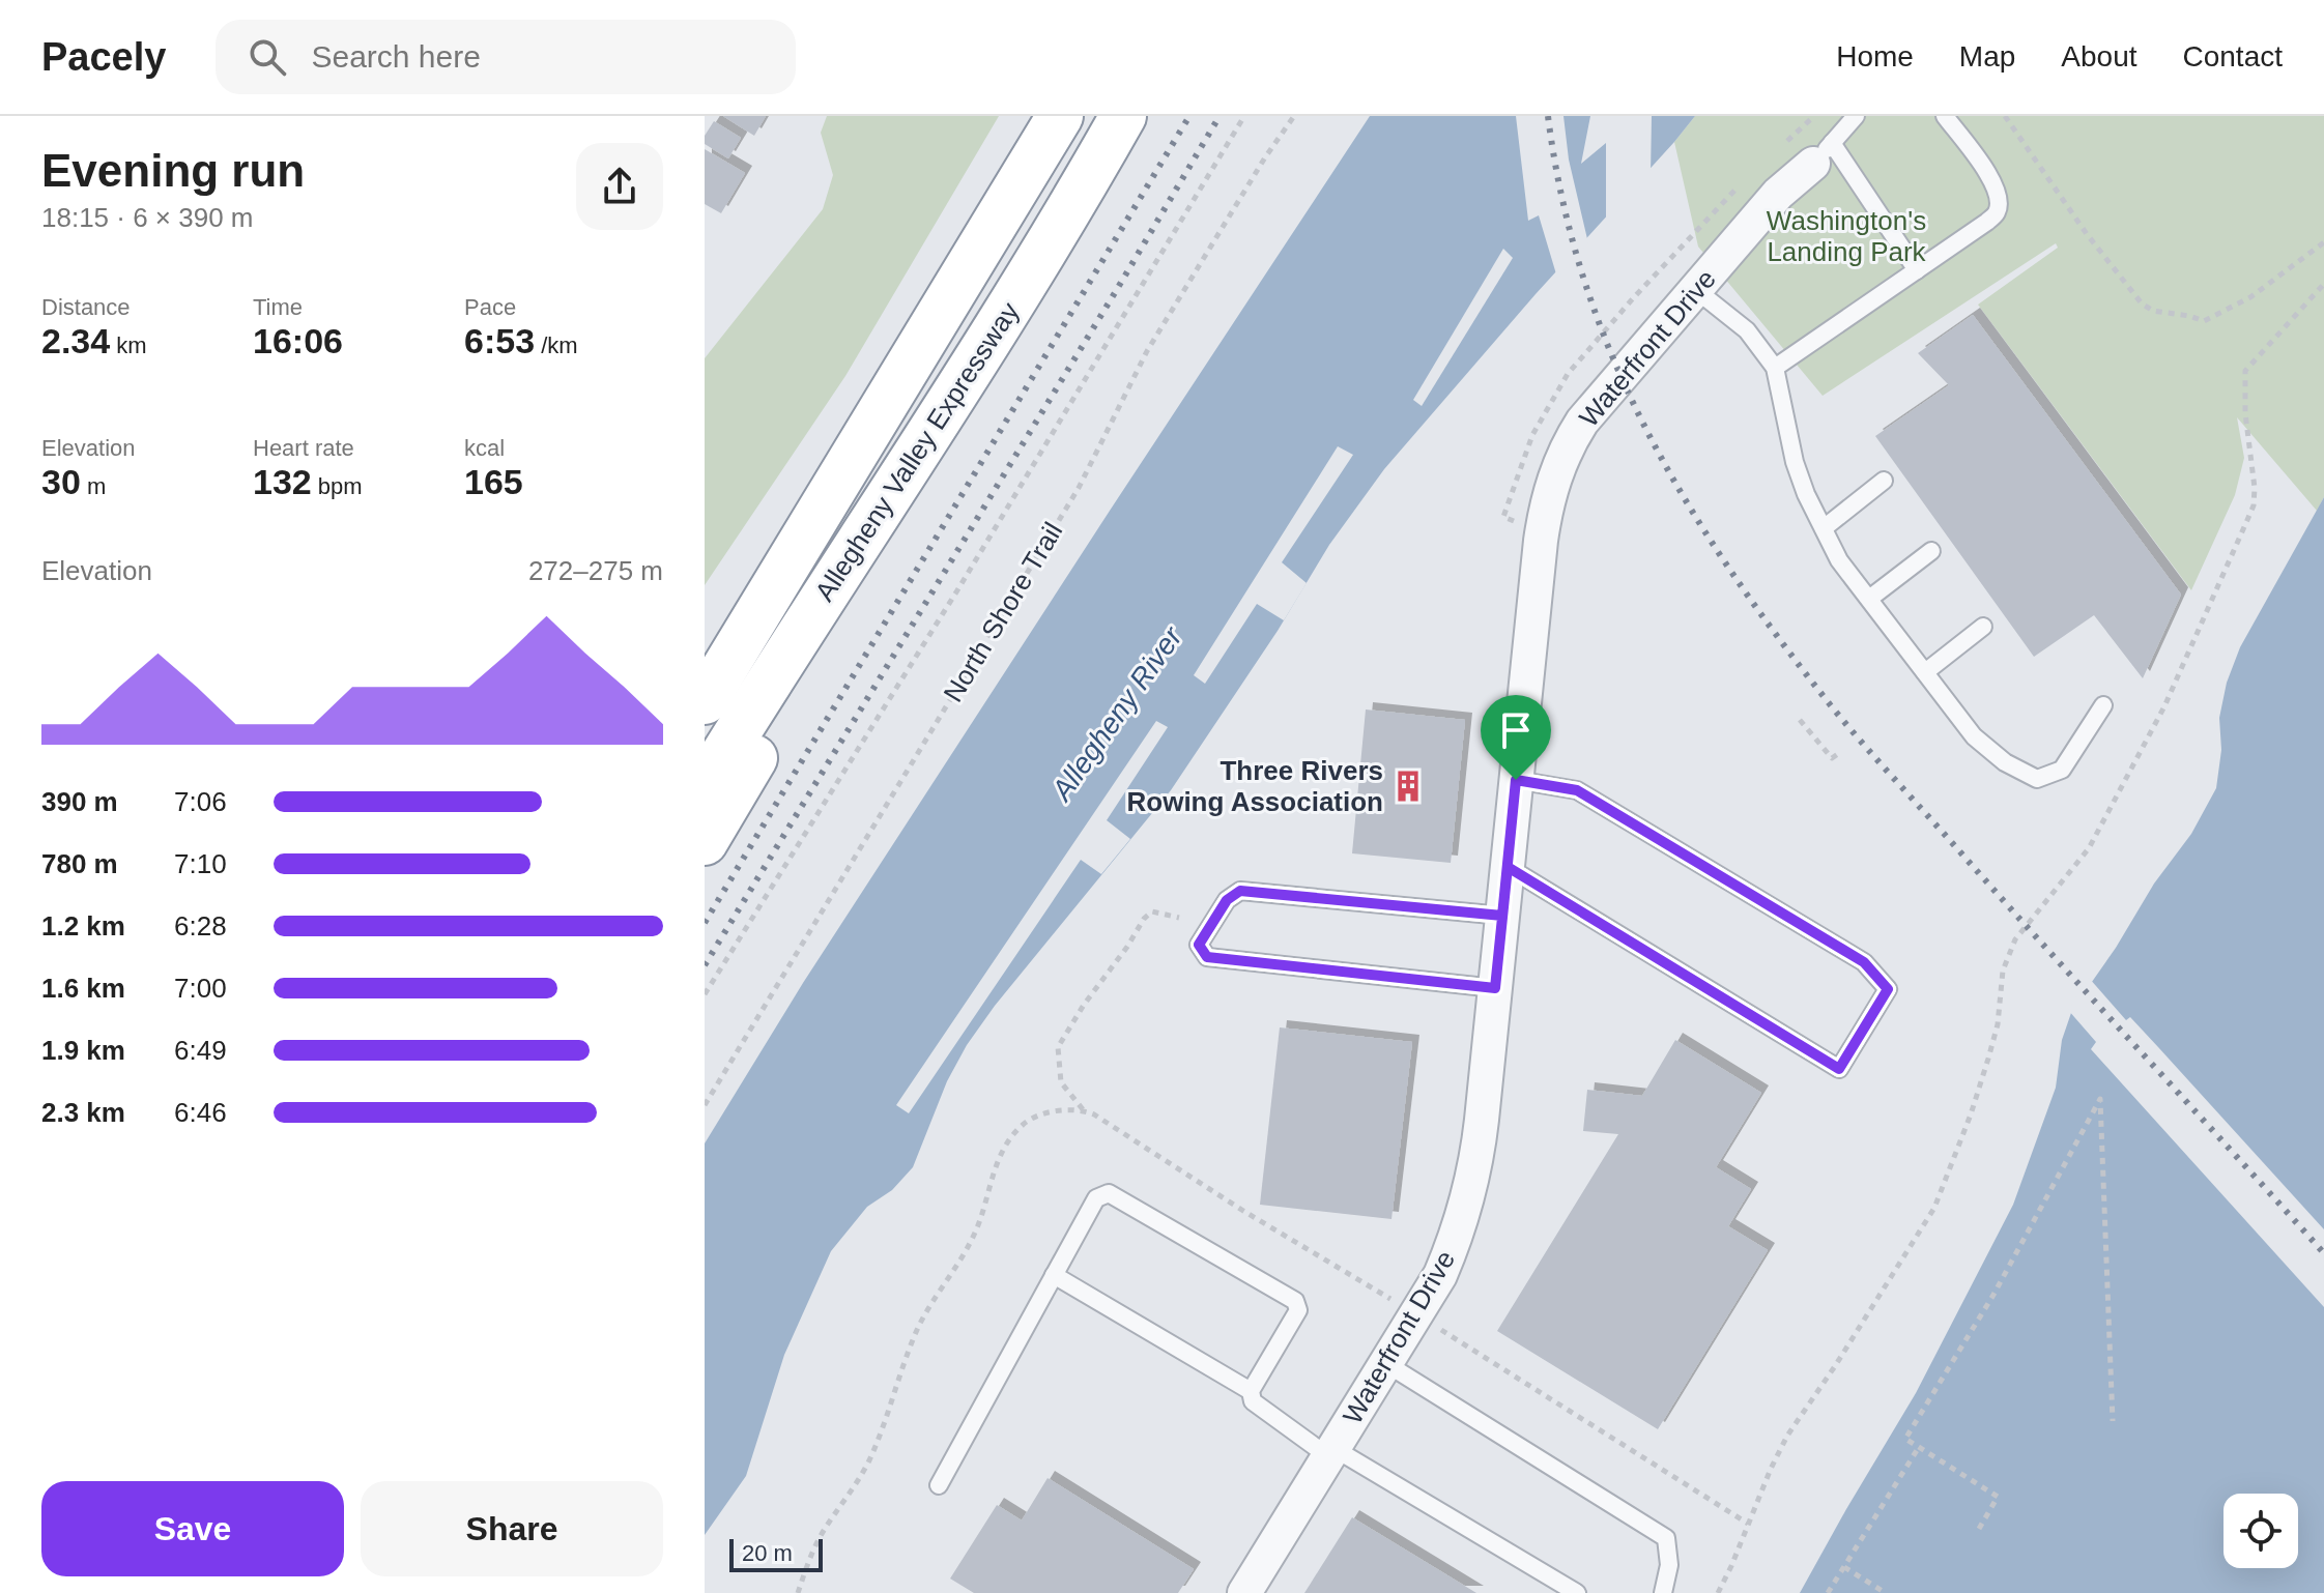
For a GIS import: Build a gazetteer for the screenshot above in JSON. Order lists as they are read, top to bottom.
{
  "streets": {
    "highway": ["Allegheny Valley Expressway"],
    "street": ["Waterfront Drive"],
    "path": ["North Shore Trail"]
  },
  "water": ["Allegheny River"],
  "parks": ["Washington's Landing Park"],
  "places": {
    "building": ["Three Rivers Rowing Association"]
  },
  "scale_bar": "20 m",
  "page": {
    "header": "Pacely",
    "search": "Search here",
    "nav": [
      "Home",
      "Map",
      "About",
      "Contact"
    ],
    "heading": ["Evening run", "18:15 · 6 × 390 m"],
    "stats": [
      ["Distance", "2.34 km"],
      ["Time", "16:06"],
      ["Pace", "6:53 /km"],
      ["Elevation", "30 m"],
      ["Heart rate", "132 bpm"],
      ["kcal", "165"]
    ],
    "chart": ["Elevation", "272–275 m"],
    "list": [
      {
        "name": "390 m",
        "note": "7:06"
      },
      {
        "name": "780 m",
        "note": "7:10"
      },
      {
        "name": "1.2 km",
        "note": "6:28"
      },
      {
        "name": "1.6 km",
        "note": "7:00"
      },
      {
        "name": "1.9 km",
        "note": "6:49"
      },
      {
        "name": "2.3 km",
        "note": "6:46"
      }
    ],
    "buttons": ["Save", "Share"],
    "scale": "20 m"
  }
}
